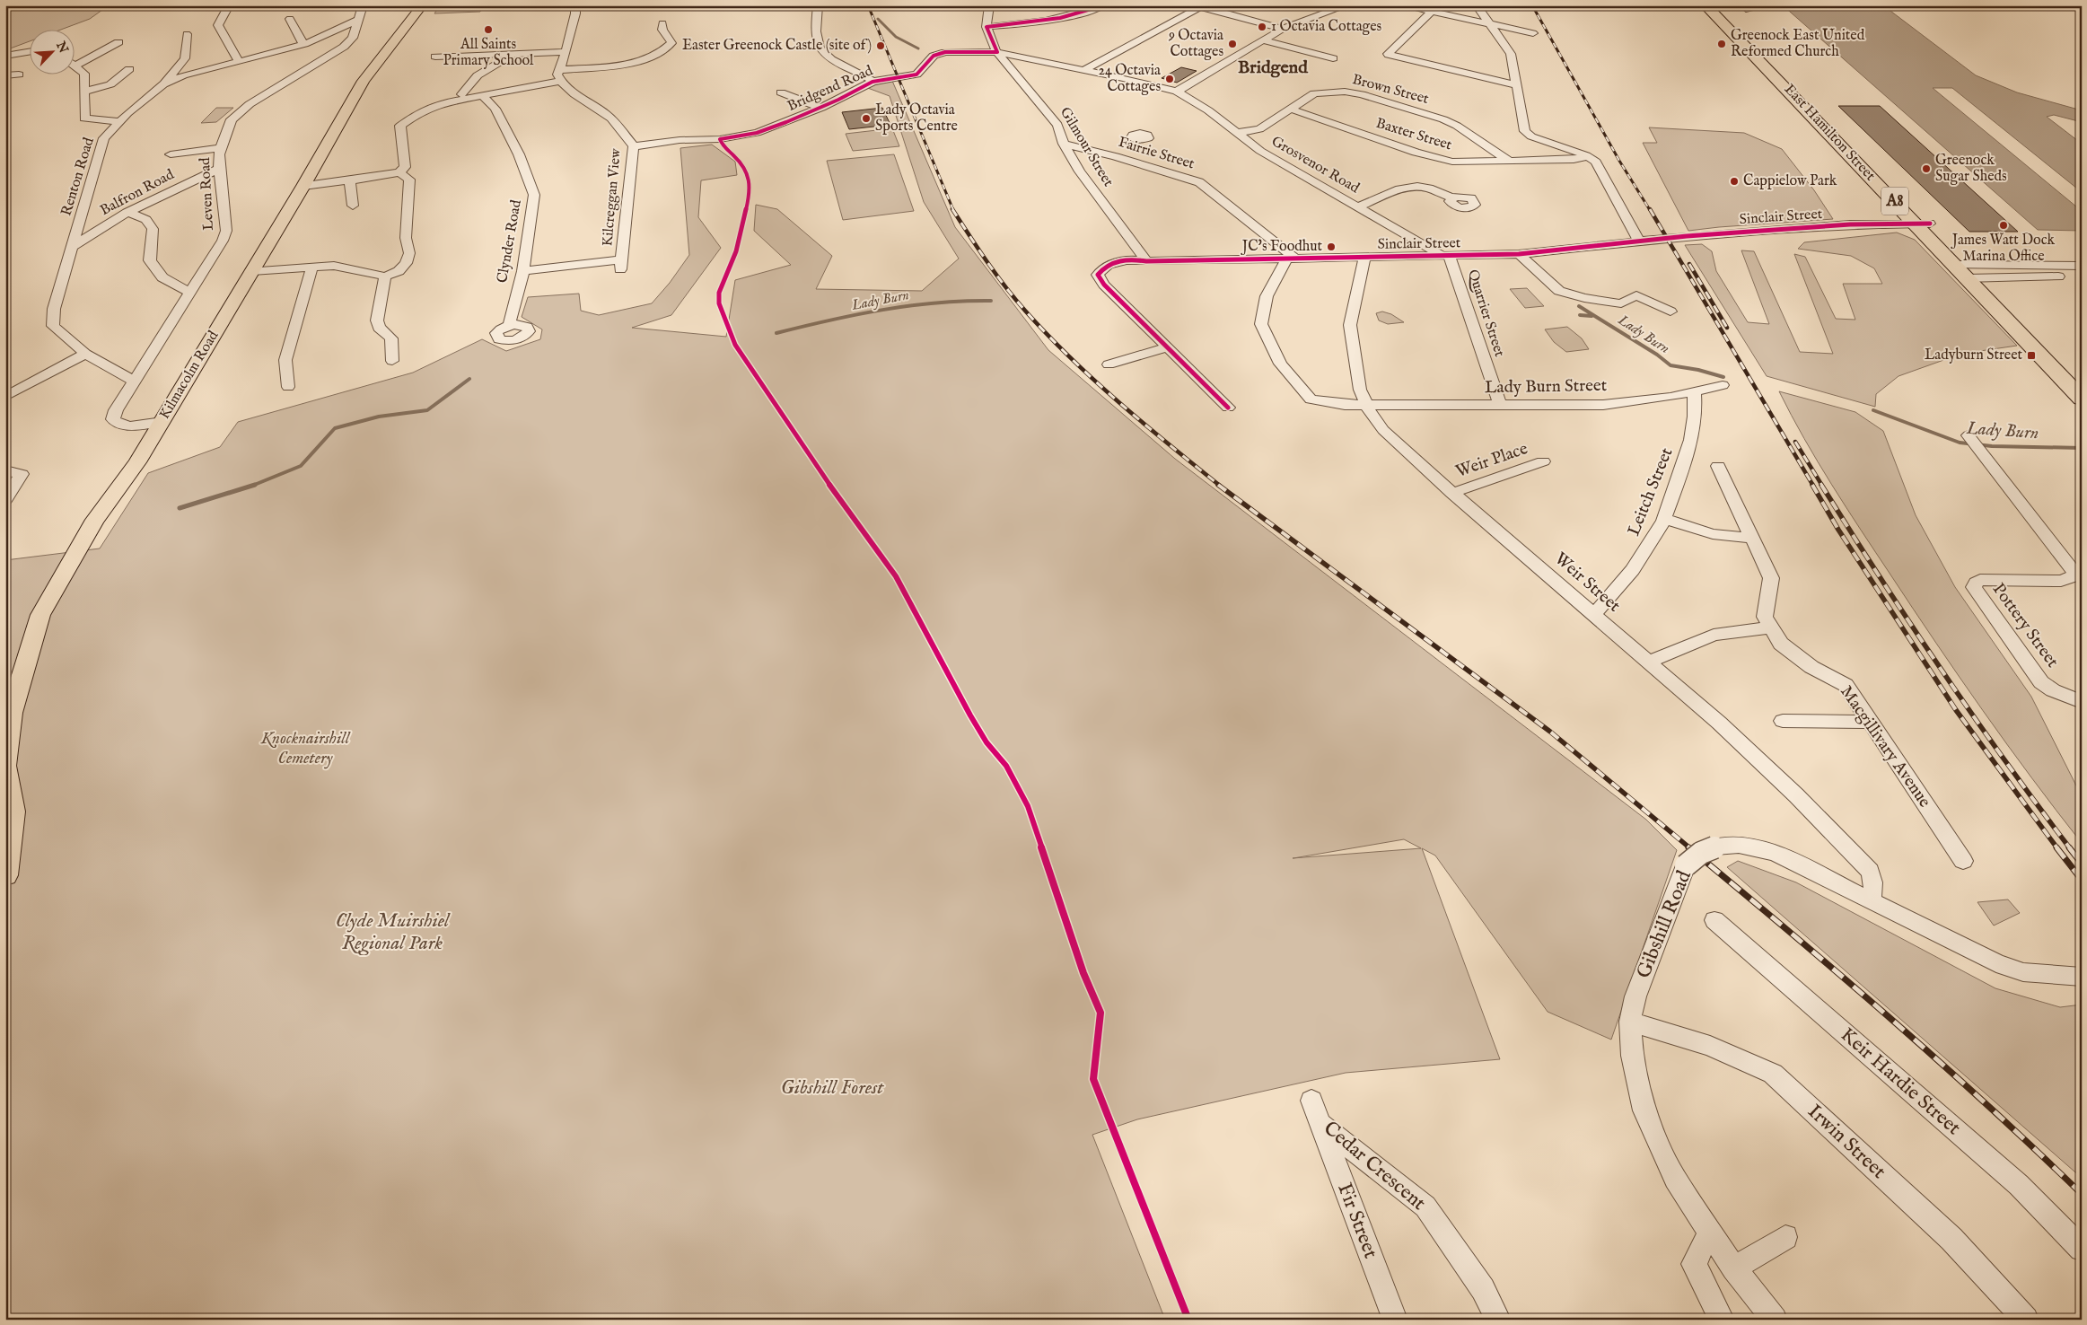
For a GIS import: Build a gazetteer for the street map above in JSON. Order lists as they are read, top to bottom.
{
  "streets": {
    "highway": ["East Hamilton Street", "A8"],
    "main road": ["Kilmacolm Road"],
    "street": [
      "Bridgend Road",
      "Brown Street",
      "Baxter Street",
      "Gilmour Street",
      "Fairrie Street",
      "Grosvenor Road",
      "Renton Road",
      "Balfron Road",
      "Leven Road",
      "Kilcreggan View",
      "Sinclair Street",
      "Clynder Road",
      "Quarrier Street",
      "Lady Burn Street",
      "Weir Place",
      "Leitch Street",
      "Weir Street",
      "Pottery Street",
      "Macgillivary Avenue",
      "Gibshill Road",
      "Keir Hardie Street",
      "Irwin Street",
      "Cedar Crescent",
      "Fir Street"
    ]
  },
  "crossings": [
    ["Bridgend Road", "Gilmour Street"],
    ["Bridgend Road", "Grosvenor Road"],
    ["Bridgend Road", "Kilcreggan View"],
    ["Brown Street", "Baxter Street"],
    ["Brown Street", "Grosvenor Road"],
    ["East Hamilton Street", "Sinclair Street"],
    ["Gilmour Street", "Fairrie Street"],
    ["Gilmour Street", "Sinclair Street"],
    ["Fairrie Street", "Sinclair Street"],
    ["Grosvenor Road", "Sinclair Street"],
    ["Grosvenor Road", "Quarrier Street"],
    ["Renton Road", "Balfron Road"],
    ["Renton Road", "Leven Road"],
    ["Balfron Road", "Leven Road"],
    ["Leven Road", "Kilmacolm Road"],
    ["Kilcreggan View", "Clynder Road"],
    ["Sinclair Street", "Quarrier Street"],
    ["Sinclair Street", "Weir Street"],
    ["Quarrier Street", "Lady Burn Street"],
    ["Lady Burn Street", "Leitch Street"],
    ["Lady Burn Street", "Weir Street"],
    ["Weir Place", "Weir Street"],
    ["Leitch Street", "Weir Street"],
    ["Weir Street", "Gibshill Road"],
    ["Gibshill Road", "Irwin Street"],
    ["Cedar Crescent", "Fir Street"]
  ],
  "districts": ["Bridgend"],
  "water": ["Lady Burn"],
  "parks": ["Knocknairshill Cemetery", "Clyde Muirshiel Regional Park", "Gibshill Forest"],
  "places": {
    "other": [
      "1 Octavia Cottages",
      "All Saints Primary School",
      "9 Octavia Cottages",
      "Greenock East United Reformed Church",
      "Easter Greenock Castle (site of)",
      "24 Octavia Cottages",
      "Lady Octavia Sports Centre",
      "Greenock Sugar Sheds",
      "Cappielow Park",
      "James Watt Dock Marina Office",
      "JC's Foodhut"
    ],
    "transit": ["Ladyburn Street"]
  },
  "north": "top right"
}
